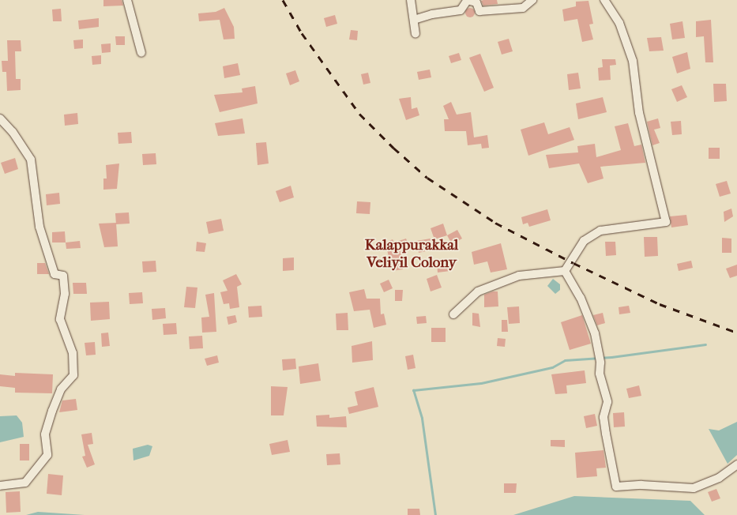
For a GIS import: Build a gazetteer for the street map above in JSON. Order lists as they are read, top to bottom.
{
  "districts": ["Kalappurakkal Veliyil Colony"]
}
